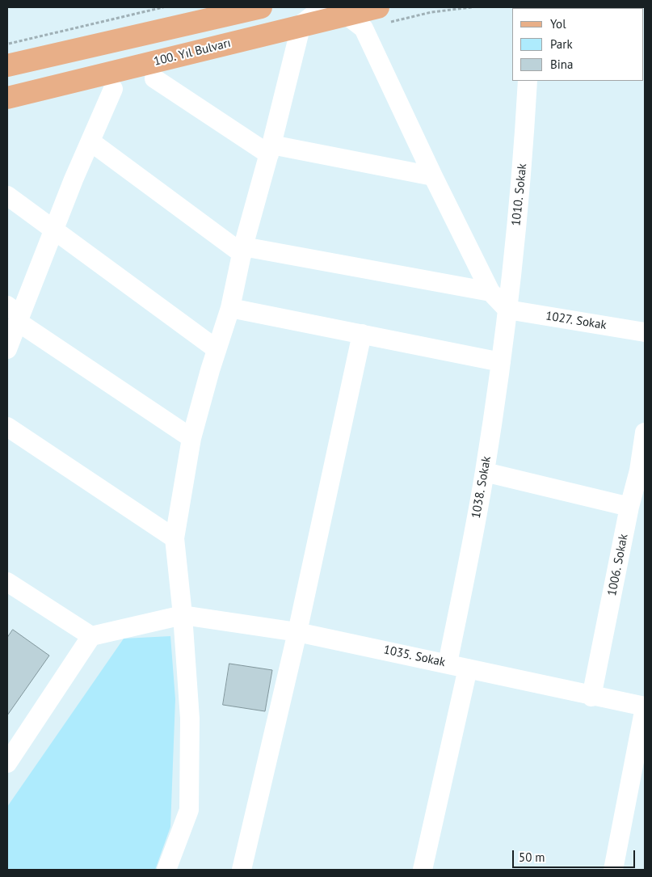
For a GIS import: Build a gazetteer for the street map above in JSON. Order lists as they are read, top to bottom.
{
  "streets": {
    "main road": ["100. Yıl Bulvarı"],
    "street": [
      "1010. Sokak",
      "1027. Sokak",
      "1038. Sokak",
      "1006. Sokak",
      "1035. Sokak"
    ]
  },
  "crossings": [
    ["1010. Sokak", "1027. Sokak"],
    ["1010. Sokak", "1038. Sokak"],
    ["1027. Sokak", "1038. Sokak"],
    ["1038. Sokak", "1035. Sokak"],
    ["1006. Sokak", "1035. Sokak"]
  ],
  "legend": ["Yol", "Park", "Bina"],
  "scale_bar": "50 m"
}
